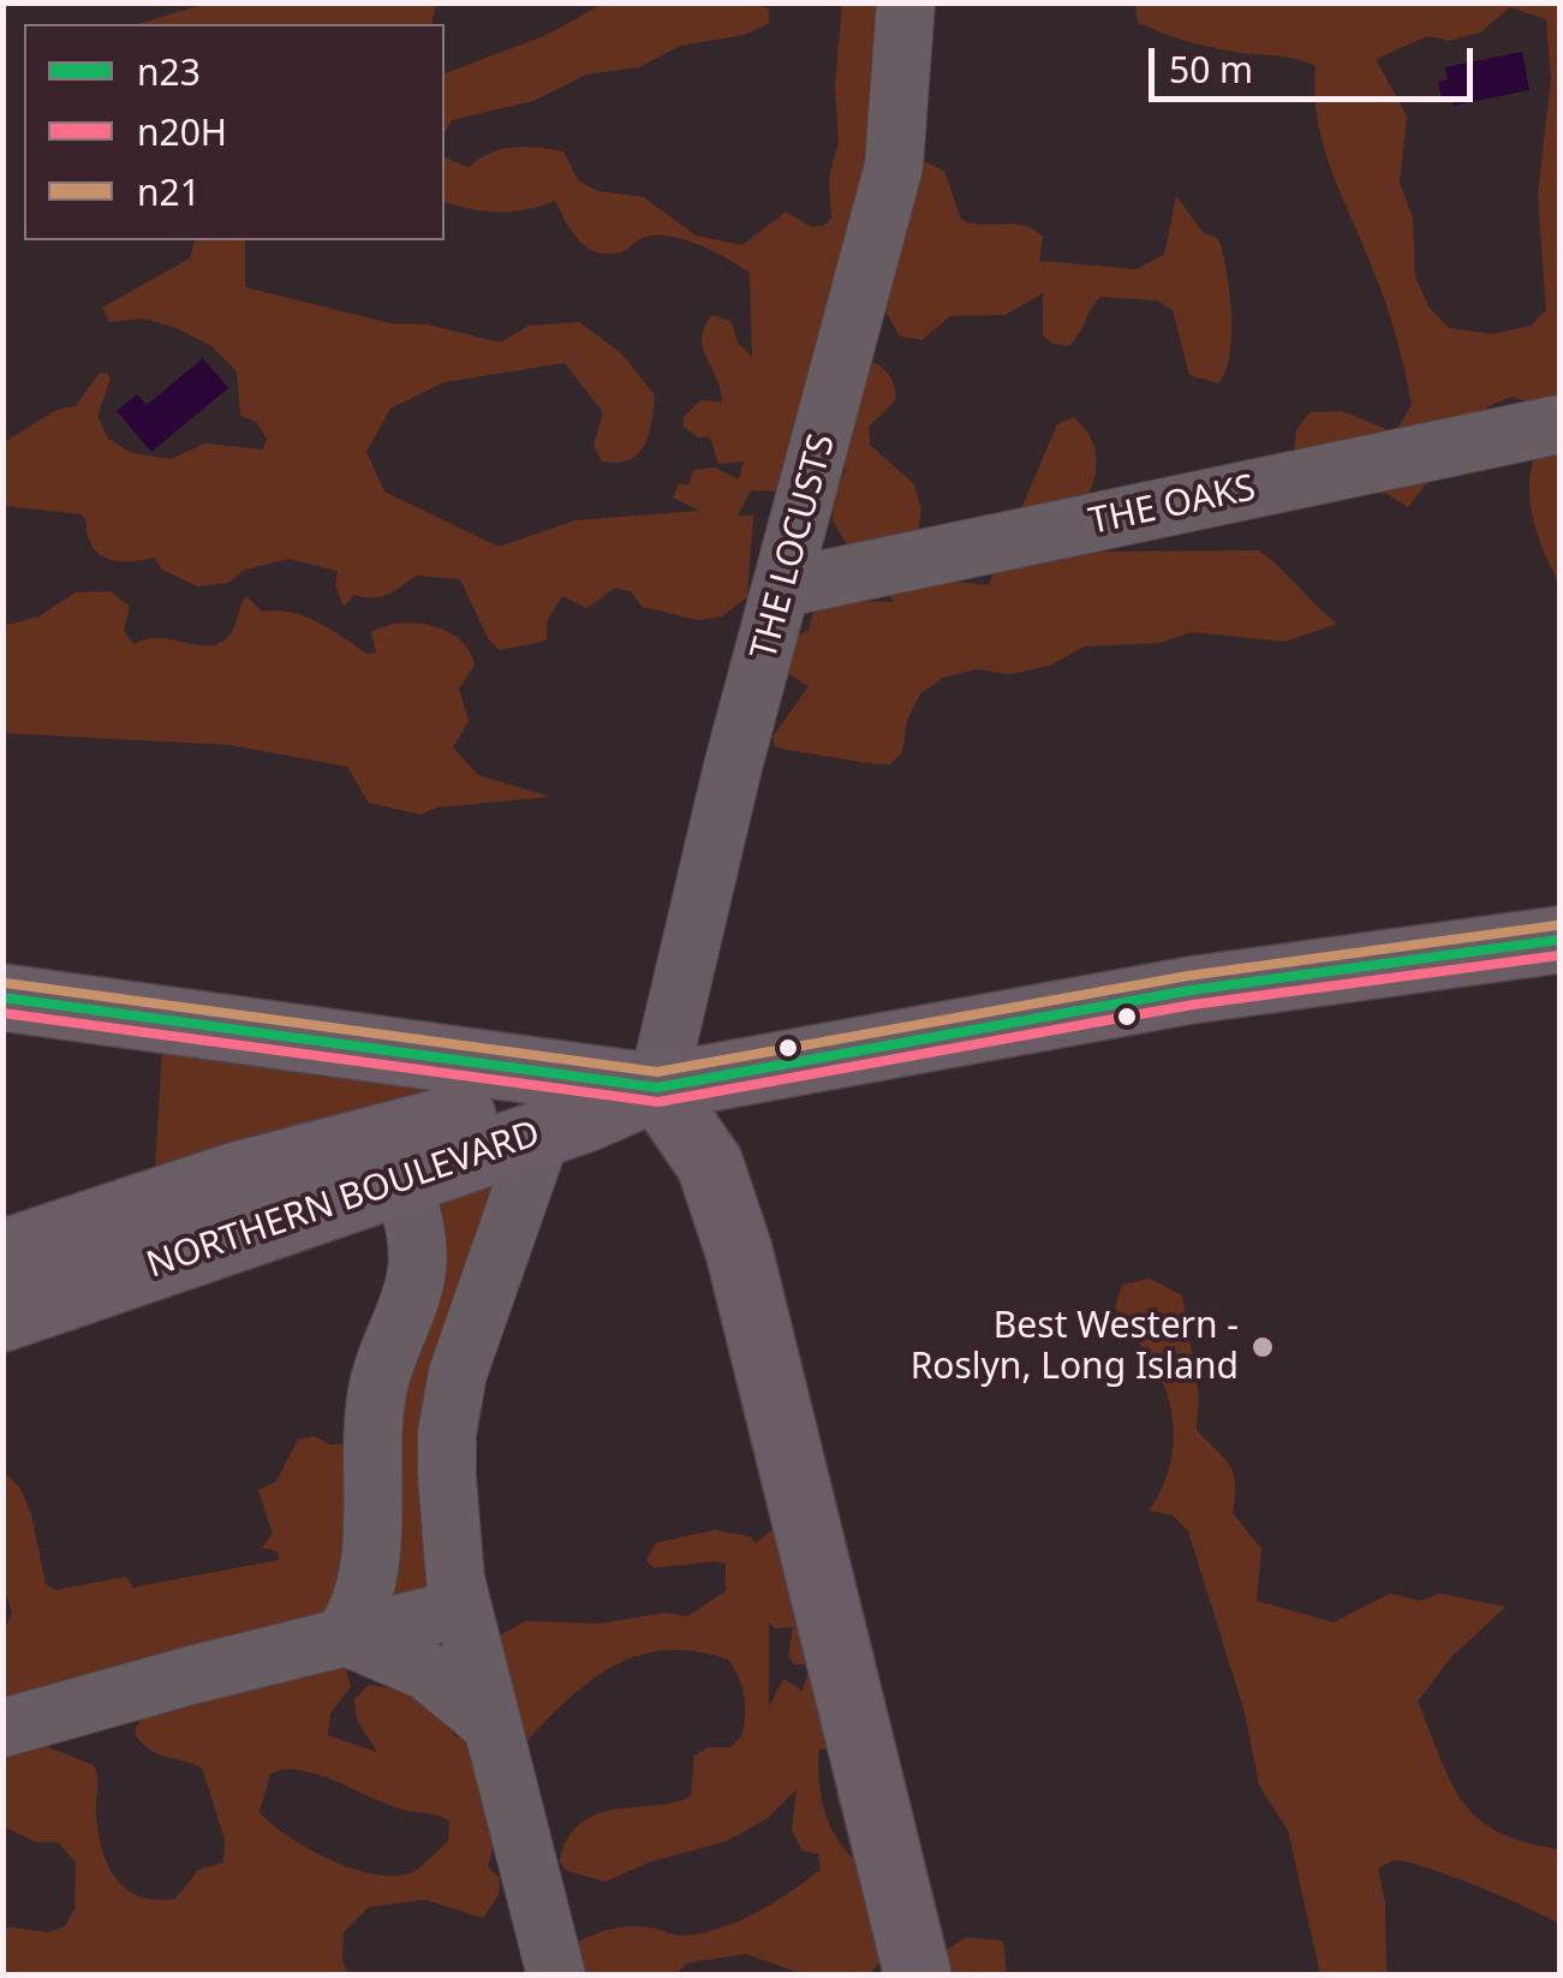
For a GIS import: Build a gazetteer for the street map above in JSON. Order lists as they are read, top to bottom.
{
  "streets": {
    "main road": ["NORTHERN BOULEVARD"],
    "street": ["THE OAKS", "THE LOCUSTS"]
  },
  "crossings": [
    ["THE OAKS", "THE LOCUSTS"],
    ["THE LOCUSTS", "NORTHERN BOULEVARD"]
  ],
  "places": ["Best Western - Roslyn, Long Island"],
  "lines": ["transit line n21", "transit line n23", "transit line n20H"],
  "legend": ["n23", "n20H", "n21"],
  "scale_bar": "50 m"
}
